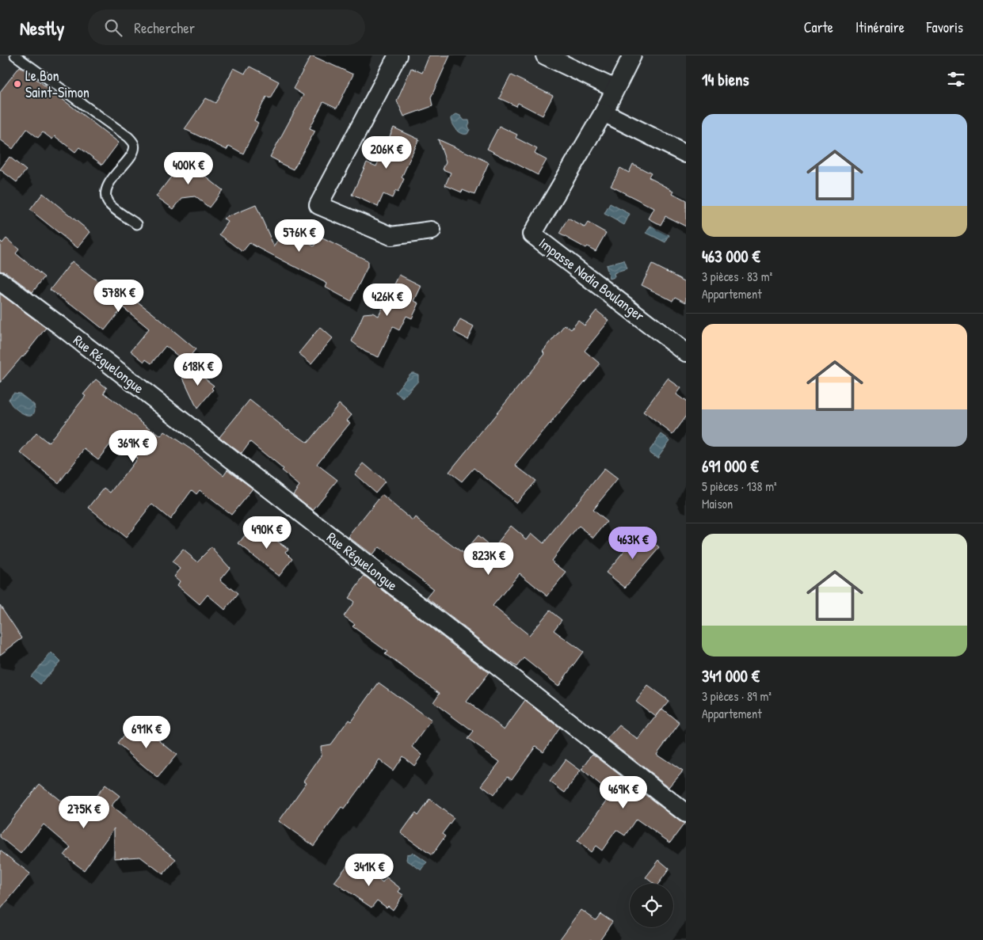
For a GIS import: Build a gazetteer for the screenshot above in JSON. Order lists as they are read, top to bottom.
{
  "streets": {
    "street": ["Impasse Nadia Boulanger", "Rue Réguelongue"]
  },
  "places": ["Le Bon Saint-Simon"],
  "page": {
    "header": "Nestly",
    "search": "Rechercher",
    "nav": ["Carte", "Itinéraire", "Favoris"],
    "heading": "14 biens",
    "list": [
      {
        "name": "463 000 €",
        "note": "3 pièces · 83 m² · Appartement"
      },
      {
        "name": "691 000 €",
        "note": "5 pièces · 138 m² · Maison"
      },
      {
        "name": "341 000 €",
        "note": "3 pièces · 89 m² · Appartement"
      }
    ],
    "price": [
      "206K €",
      "400K €",
      "576K €",
      "578K €",
      "426K €",
      "618K €",
      "369K €",
      "490K €",
      "463K €",
      "823K €",
      "691K €",
      "469K €",
      "275K €",
      "341K €"
    ]
  }
}
